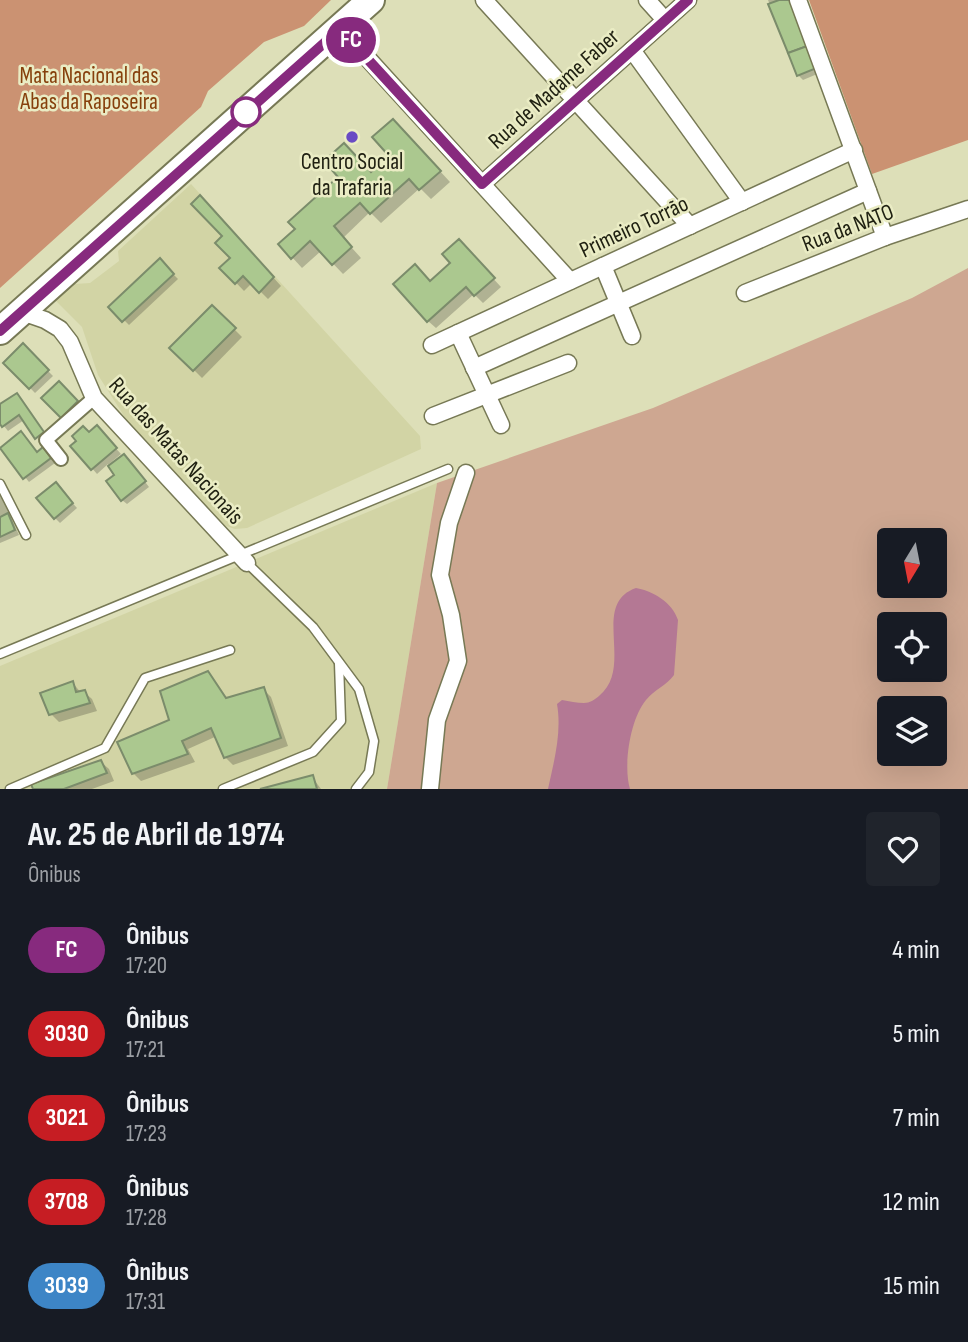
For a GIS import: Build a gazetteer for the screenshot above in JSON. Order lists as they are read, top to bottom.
{
  "streets": {
    "street": [
      "Rua de Madame Faber",
      "Primeiro Torrão",
      "Rua da NATO",
      "Rua das Matas Nacionais"
    ]
  },
  "parks": ["Mata Nacional das Abas da Raposeira"],
  "places": ["Centro Social da Trafaria"],
  "lines": ["bus line FC"],
  "north": "bottom",
  "page": {
    "on_map": "FC",
    "heading": ["Av. 25 de Abril de 1974", "Ônibus"],
    "list": [
      {
        "mark": "FC",
        "name": "Ônibus",
        "note": "17:20",
        "value": "4 min"
      },
      {
        "mark": "3030",
        "name": "Ônibus",
        "note": "17:21",
        "value": "5 min"
      },
      {
        "mark": "3021",
        "name": "Ônibus",
        "note": "17:23",
        "value": "7 min"
      },
      {
        "mark": "3708",
        "name": "Ônibus",
        "note": "17:28",
        "value": "12 min"
      },
      {
        "mark": "3039",
        "name": "Ônibus",
        "note": "17:31",
        "value": "15 min"
      }
    ]
  }
}
